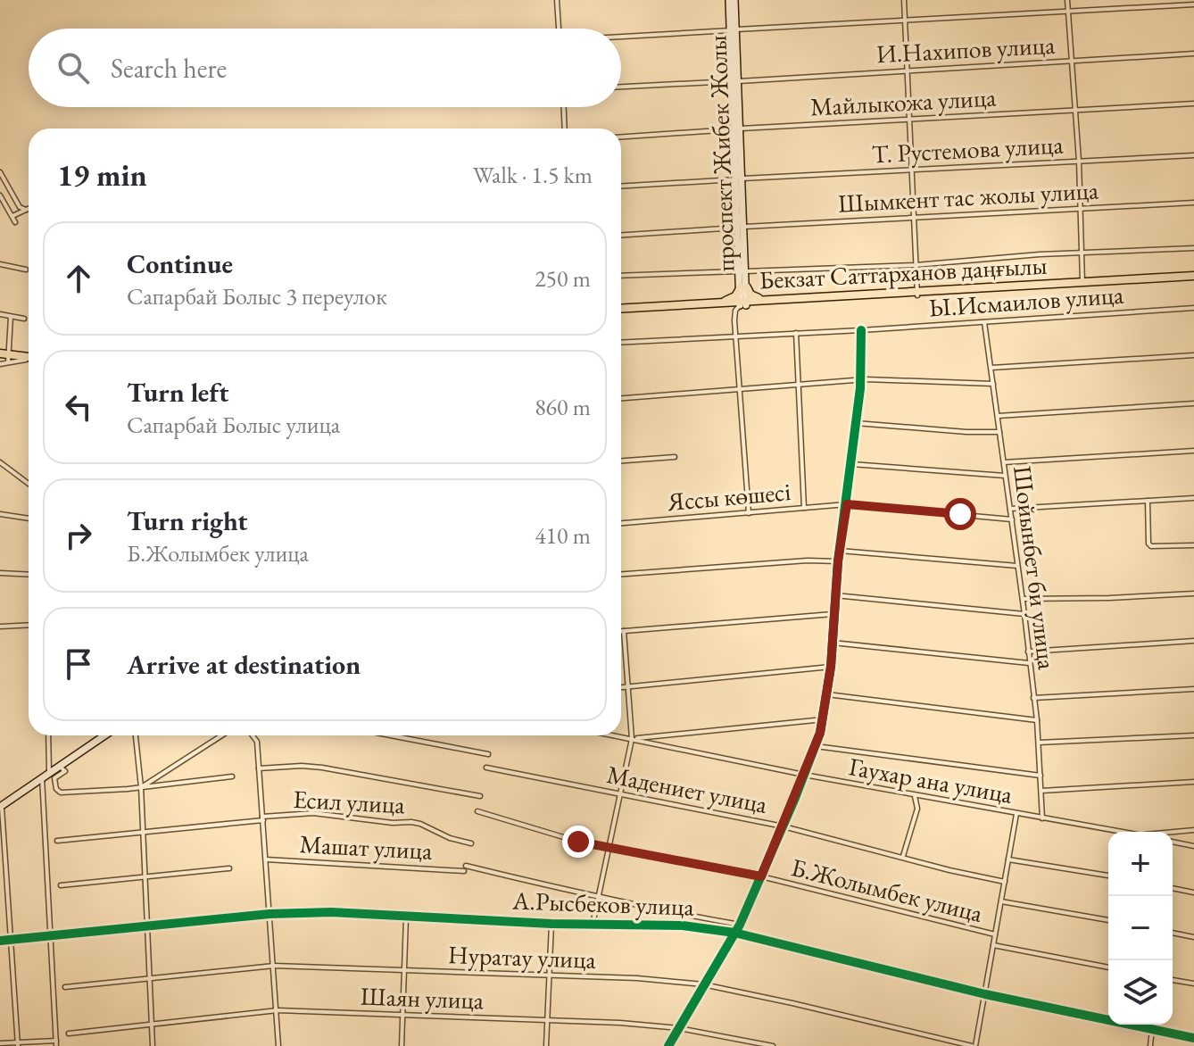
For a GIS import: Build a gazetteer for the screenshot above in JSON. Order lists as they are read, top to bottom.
{
  "streets": {
    "main road": ["Бекзат Саттарханов даңғылы"],
    "street": [
      "И.Нахипов улица",
      "Майлыкожа улица",
      "Т. Рустемова улица",
      "проспект Жибек Жолы",
      "Шымкент тас жолы улица",
      "Ы.Исмаилов улица",
      "Яссы көшесі",
      "Шойынбет би улица",
      "Гаухар ана улица",
      "Мадениет улица",
      "Есил улица",
      "Машат улица",
      "Б.Жолымбек улица",
      "А.Рысбеков улица",
      "Нуратау улица",
      "Шаян улица"
    ]
  },
  "crossings": [
    ["И.Нахипов улица", "проспект Жибек Жолы"],
    ["Майлыкожа улица", "проспект Жибек Жолы"],
    ["Т. Рустемова улица", "проспект Жибек Жолы"],
    ["проспект Жибек Жолы", "Шымкент тас жолы улица"],
    ["проспект Жибек Жолы", "Бекзат Саттарханов даңғылы"],
    ["Ы.Исмаилов улица", "Шойынбет би улица"],
    ["Яссы көшесі", "Шойынбет би улица"],
    ["Шойынбет би улица", "Гаухар ана улица"]
  ],
  "page": {
    "search": "Search here",
    "heading": ["19 min", "Walk · 1.5 km"],
    "list": [
      ["Continue", "Сапарбай Болыс 3 переулок", "250 m"],
      ["Turn left", "Сапарбай Болыс улица", "860 m"],
      ["Turn right", "Б.Жолымбек улица", "410 m"],
      "Arrive at destination"
    ],
    "map_buttons": ["+", "−"]
  }
}
